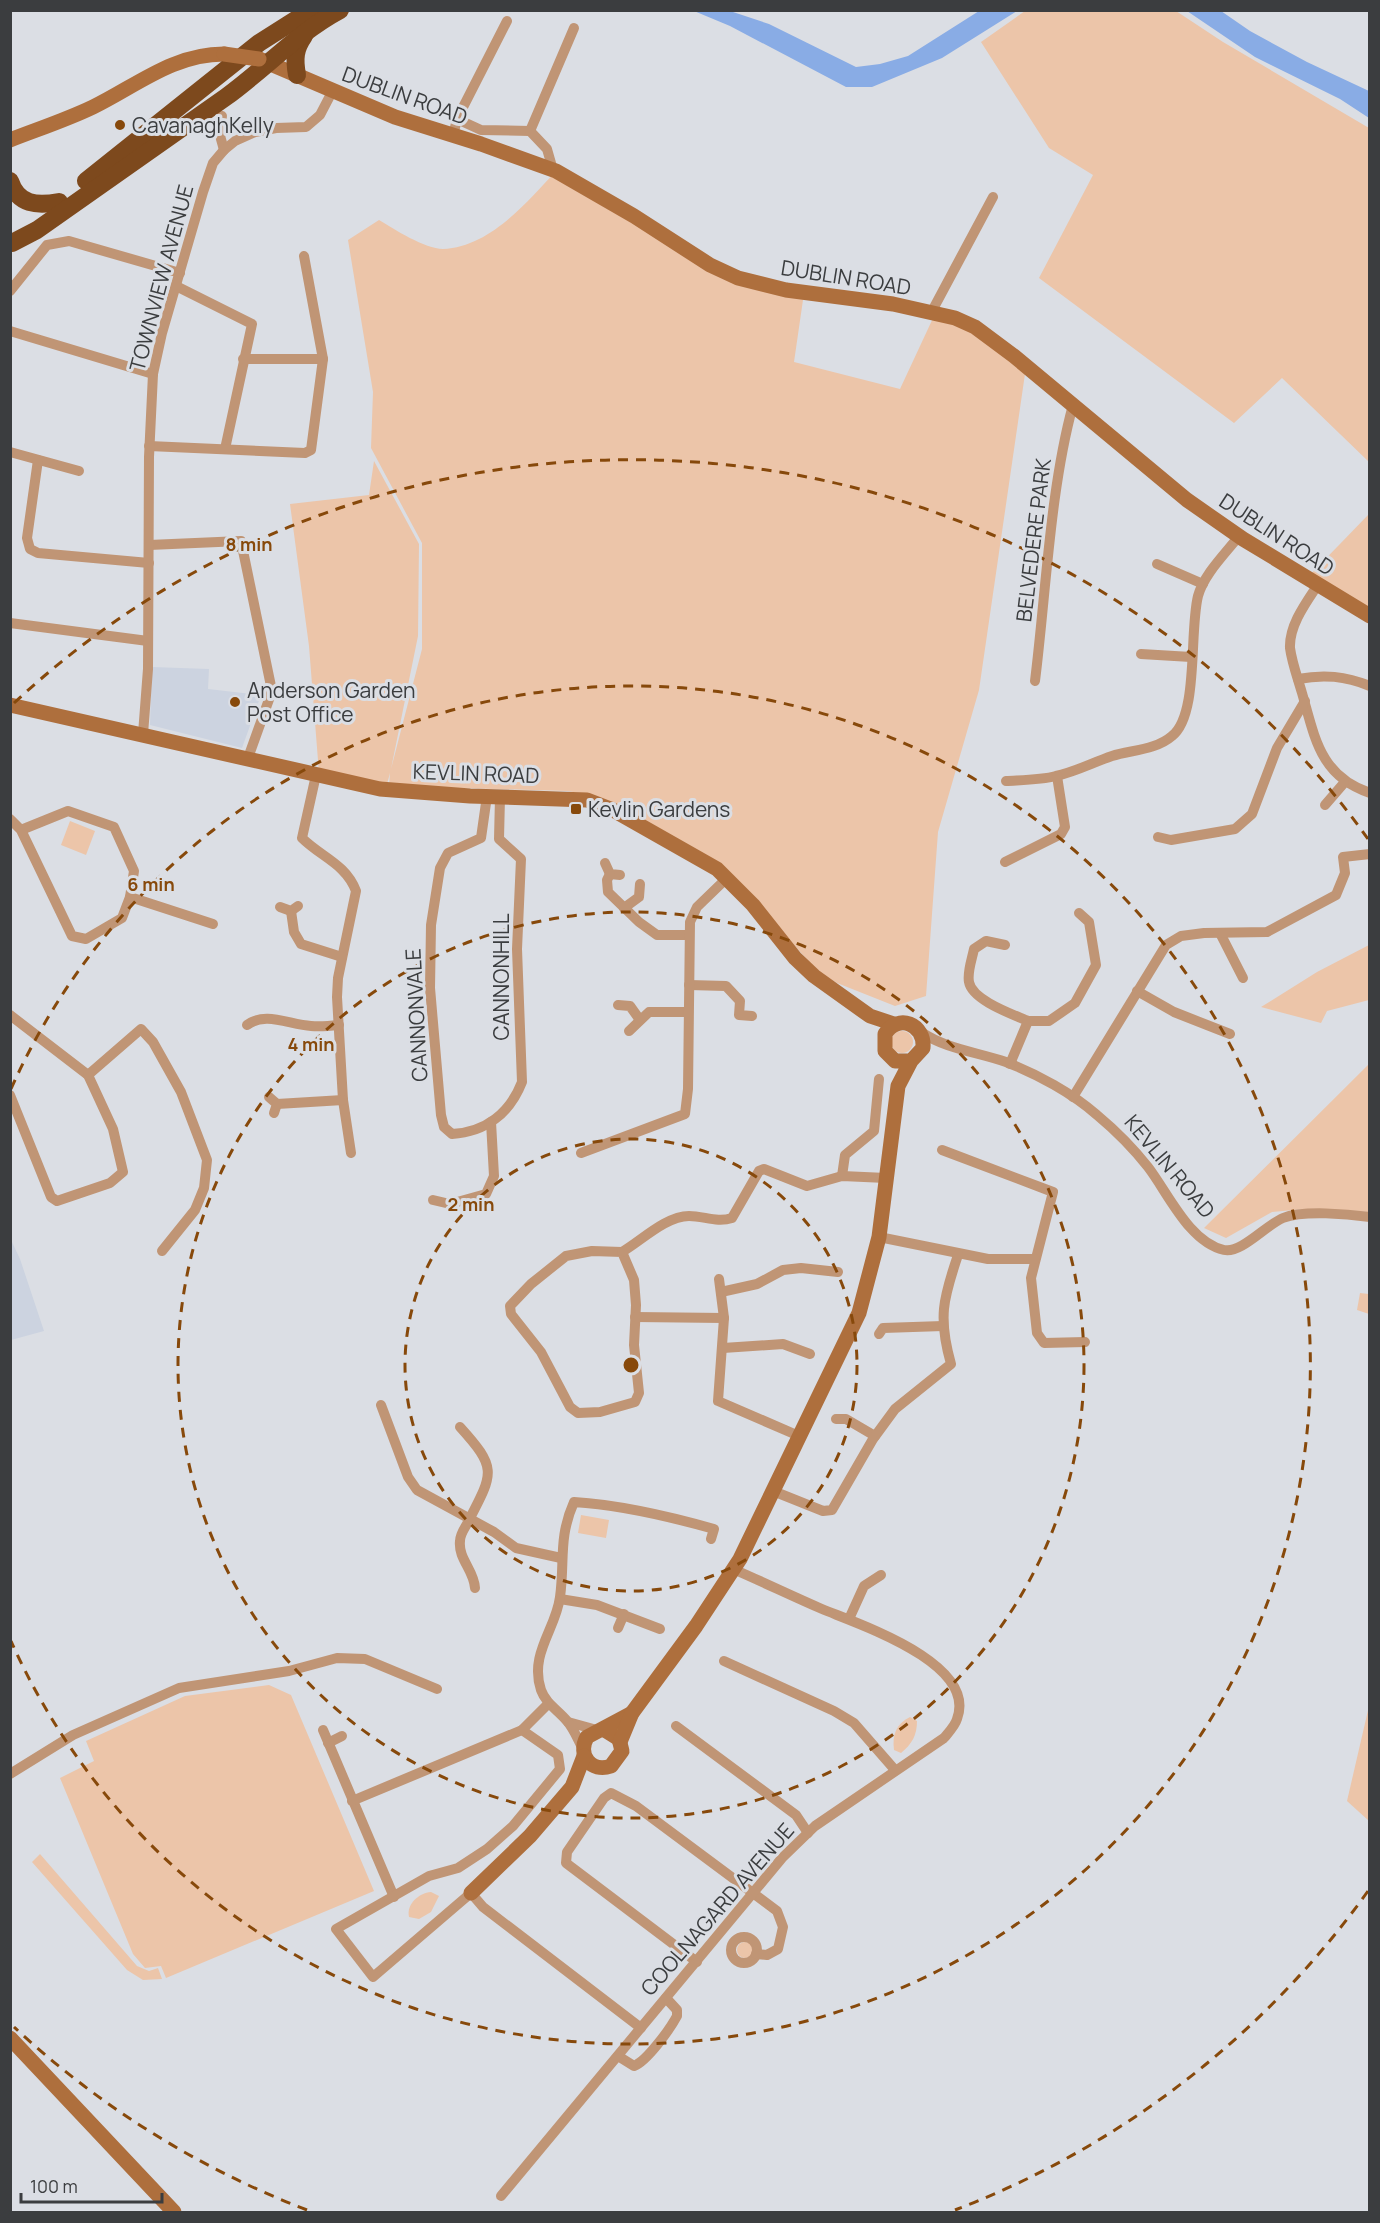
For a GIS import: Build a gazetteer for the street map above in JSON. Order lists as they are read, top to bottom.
{
  "streets": {
    "street": [
      "DUBLIN ROAD",
      "TOWNVIEW AVENUE",
      "BELVEDERE PARK",
      "KEVLIN ROAD",
      "CANNONHILL",
      "CANNONVALE",
      "COOLNAGARD AVENUE"
    ]
  },
  "crossings": [
    ["DUBLIN ROAD", "TOWNVIEW AVENUE"],
    ["DUBLIN ROAD", "BELVEDERE PARK"],
    ["TOWNVIEW AVENUE", "KEVLIN ROAD"],
    ["KEVLIN ROAD", "CANNONHILL"],
    ["KEVLIN ROAD", "CANNONVALE"],
    ["CANNONHILL", "CANNONVALE"]
  ],
  "places": {
    "other": ["CavanaghKelly", "Anderson Garden Post Office"],
    "transit": ["Kevlin Gardens"]
  },
  "scale_bar": "100 m",
  "rings": [
    "8 min",
    "6 min",
    "4 min",
    "2 min"
  ]
}
